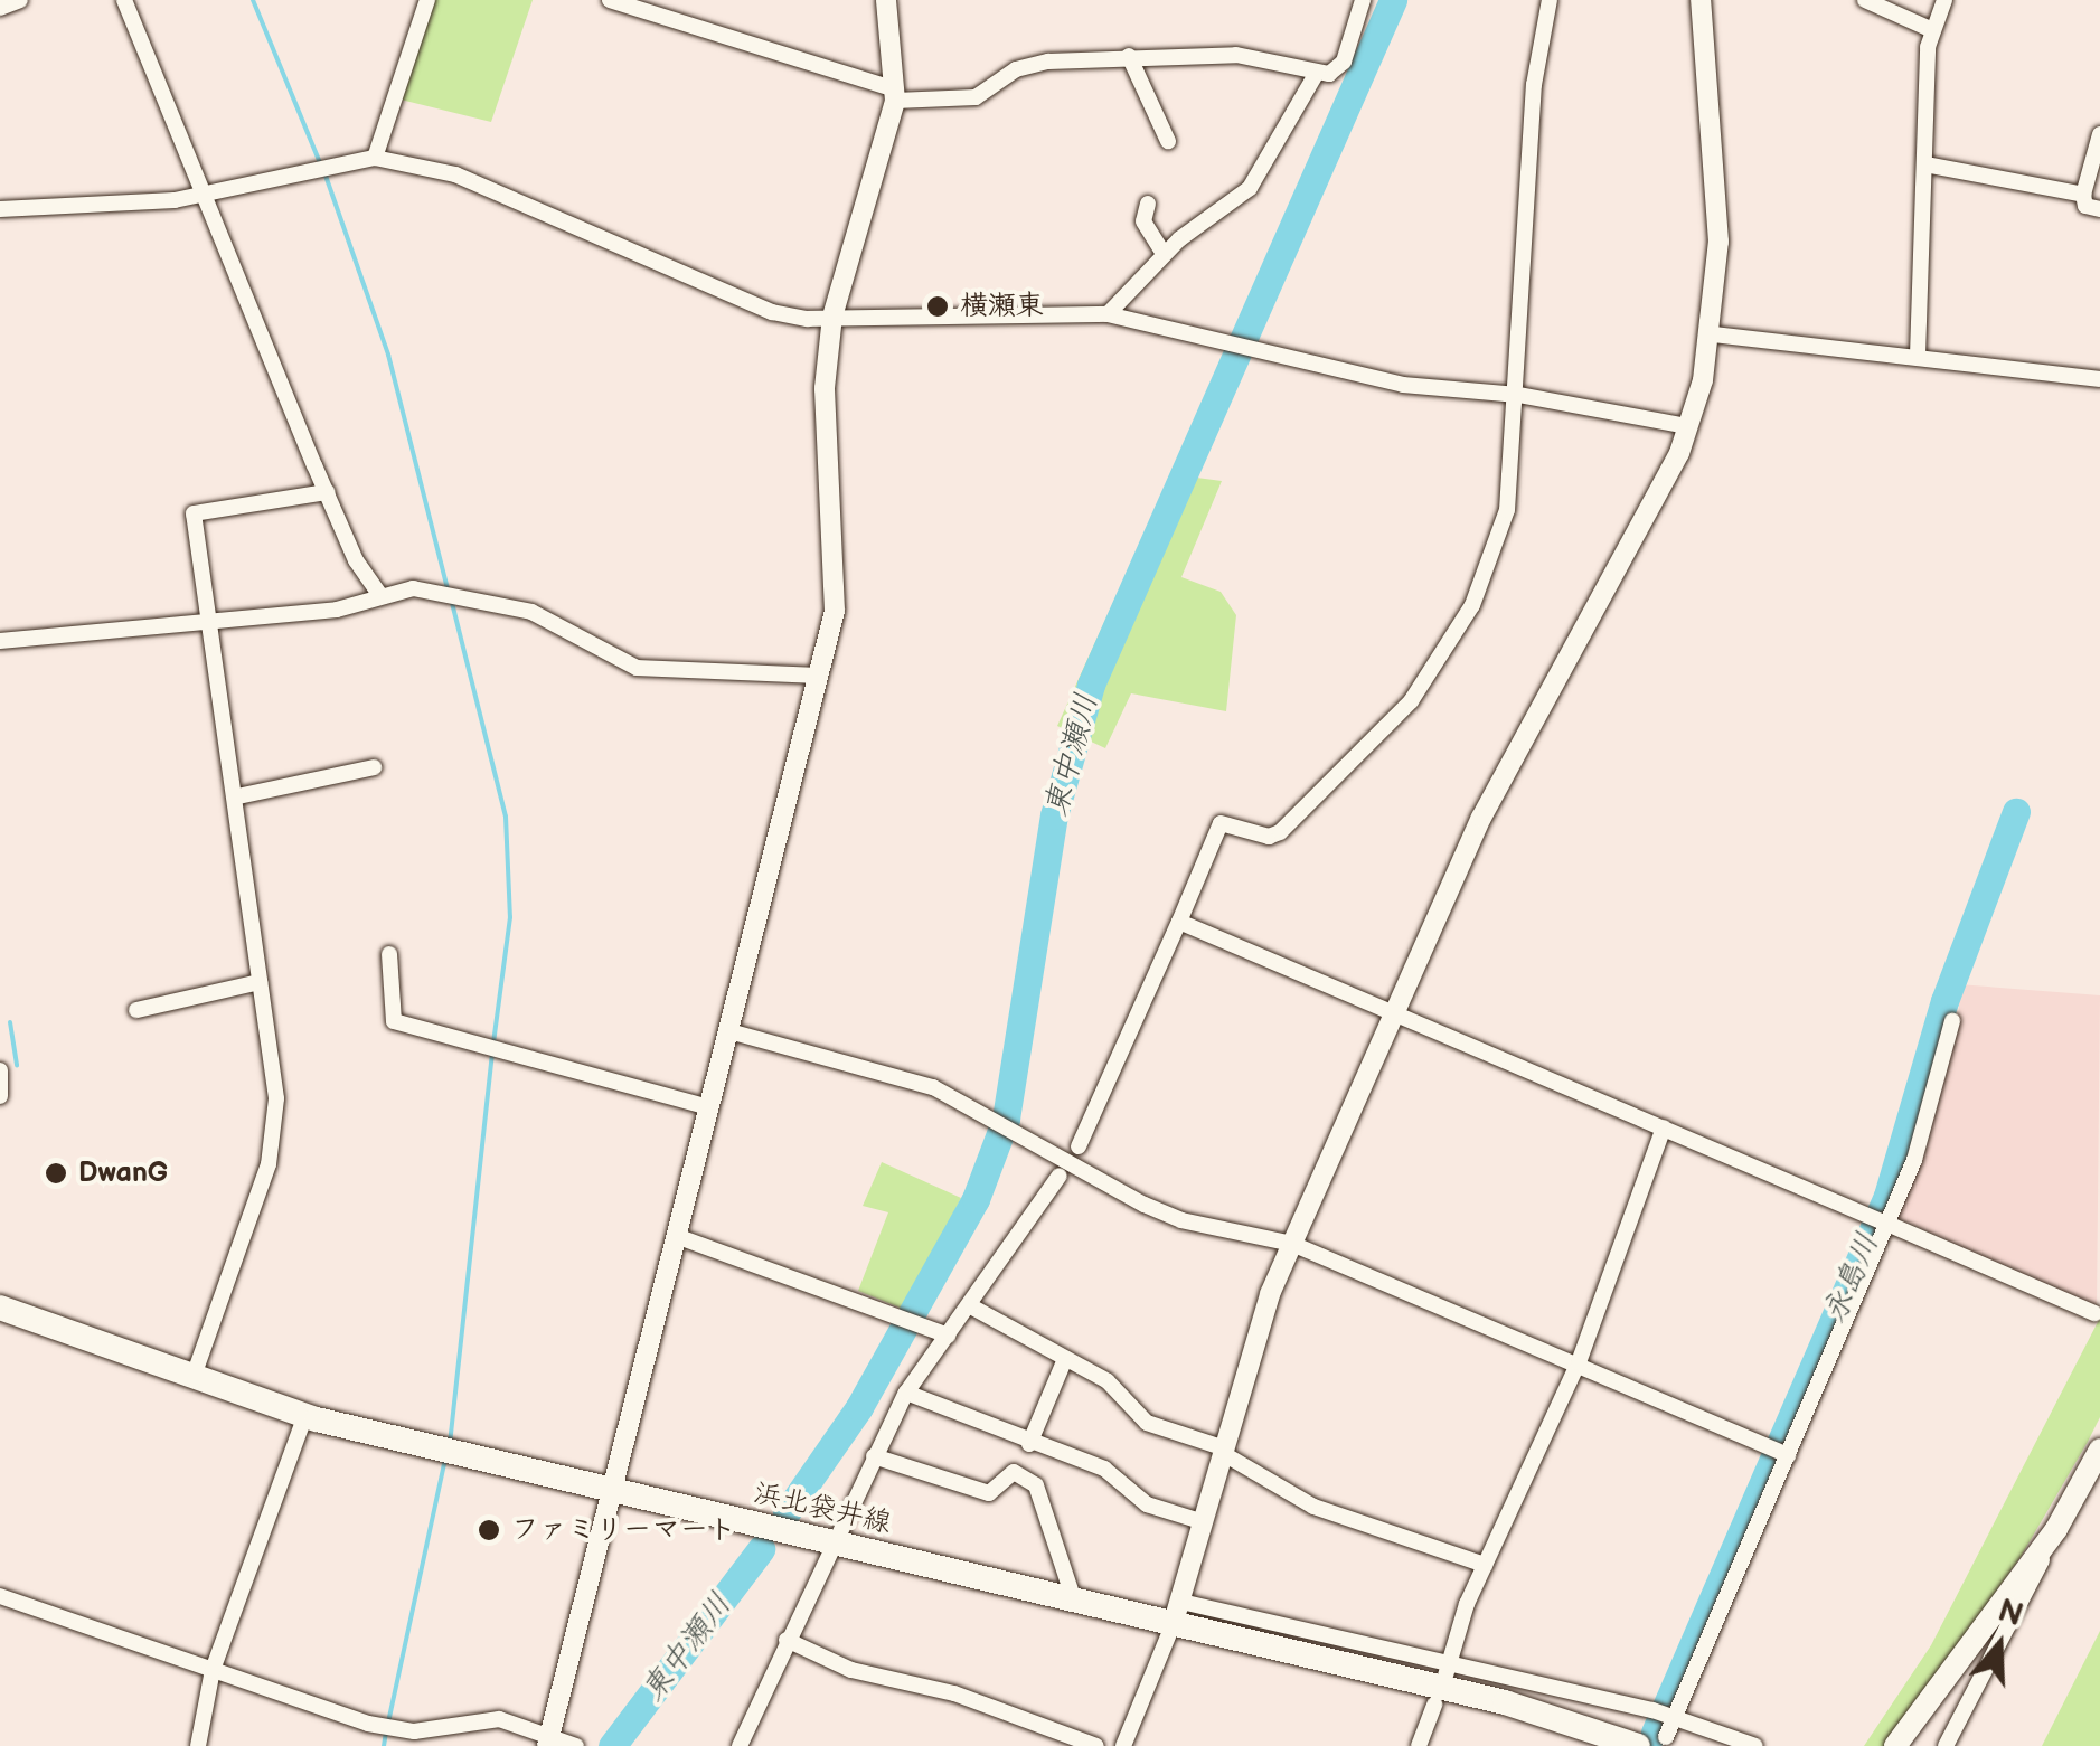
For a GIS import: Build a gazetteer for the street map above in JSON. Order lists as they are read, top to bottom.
{
  "streets": {
    "main road": ["浜北袋井線"]
  },
  "water": ["東中瀬川", "永島川"],
  "places": ["横瀬東", "DwanG", "ファミリーマート"],
  "north": "top"
}
